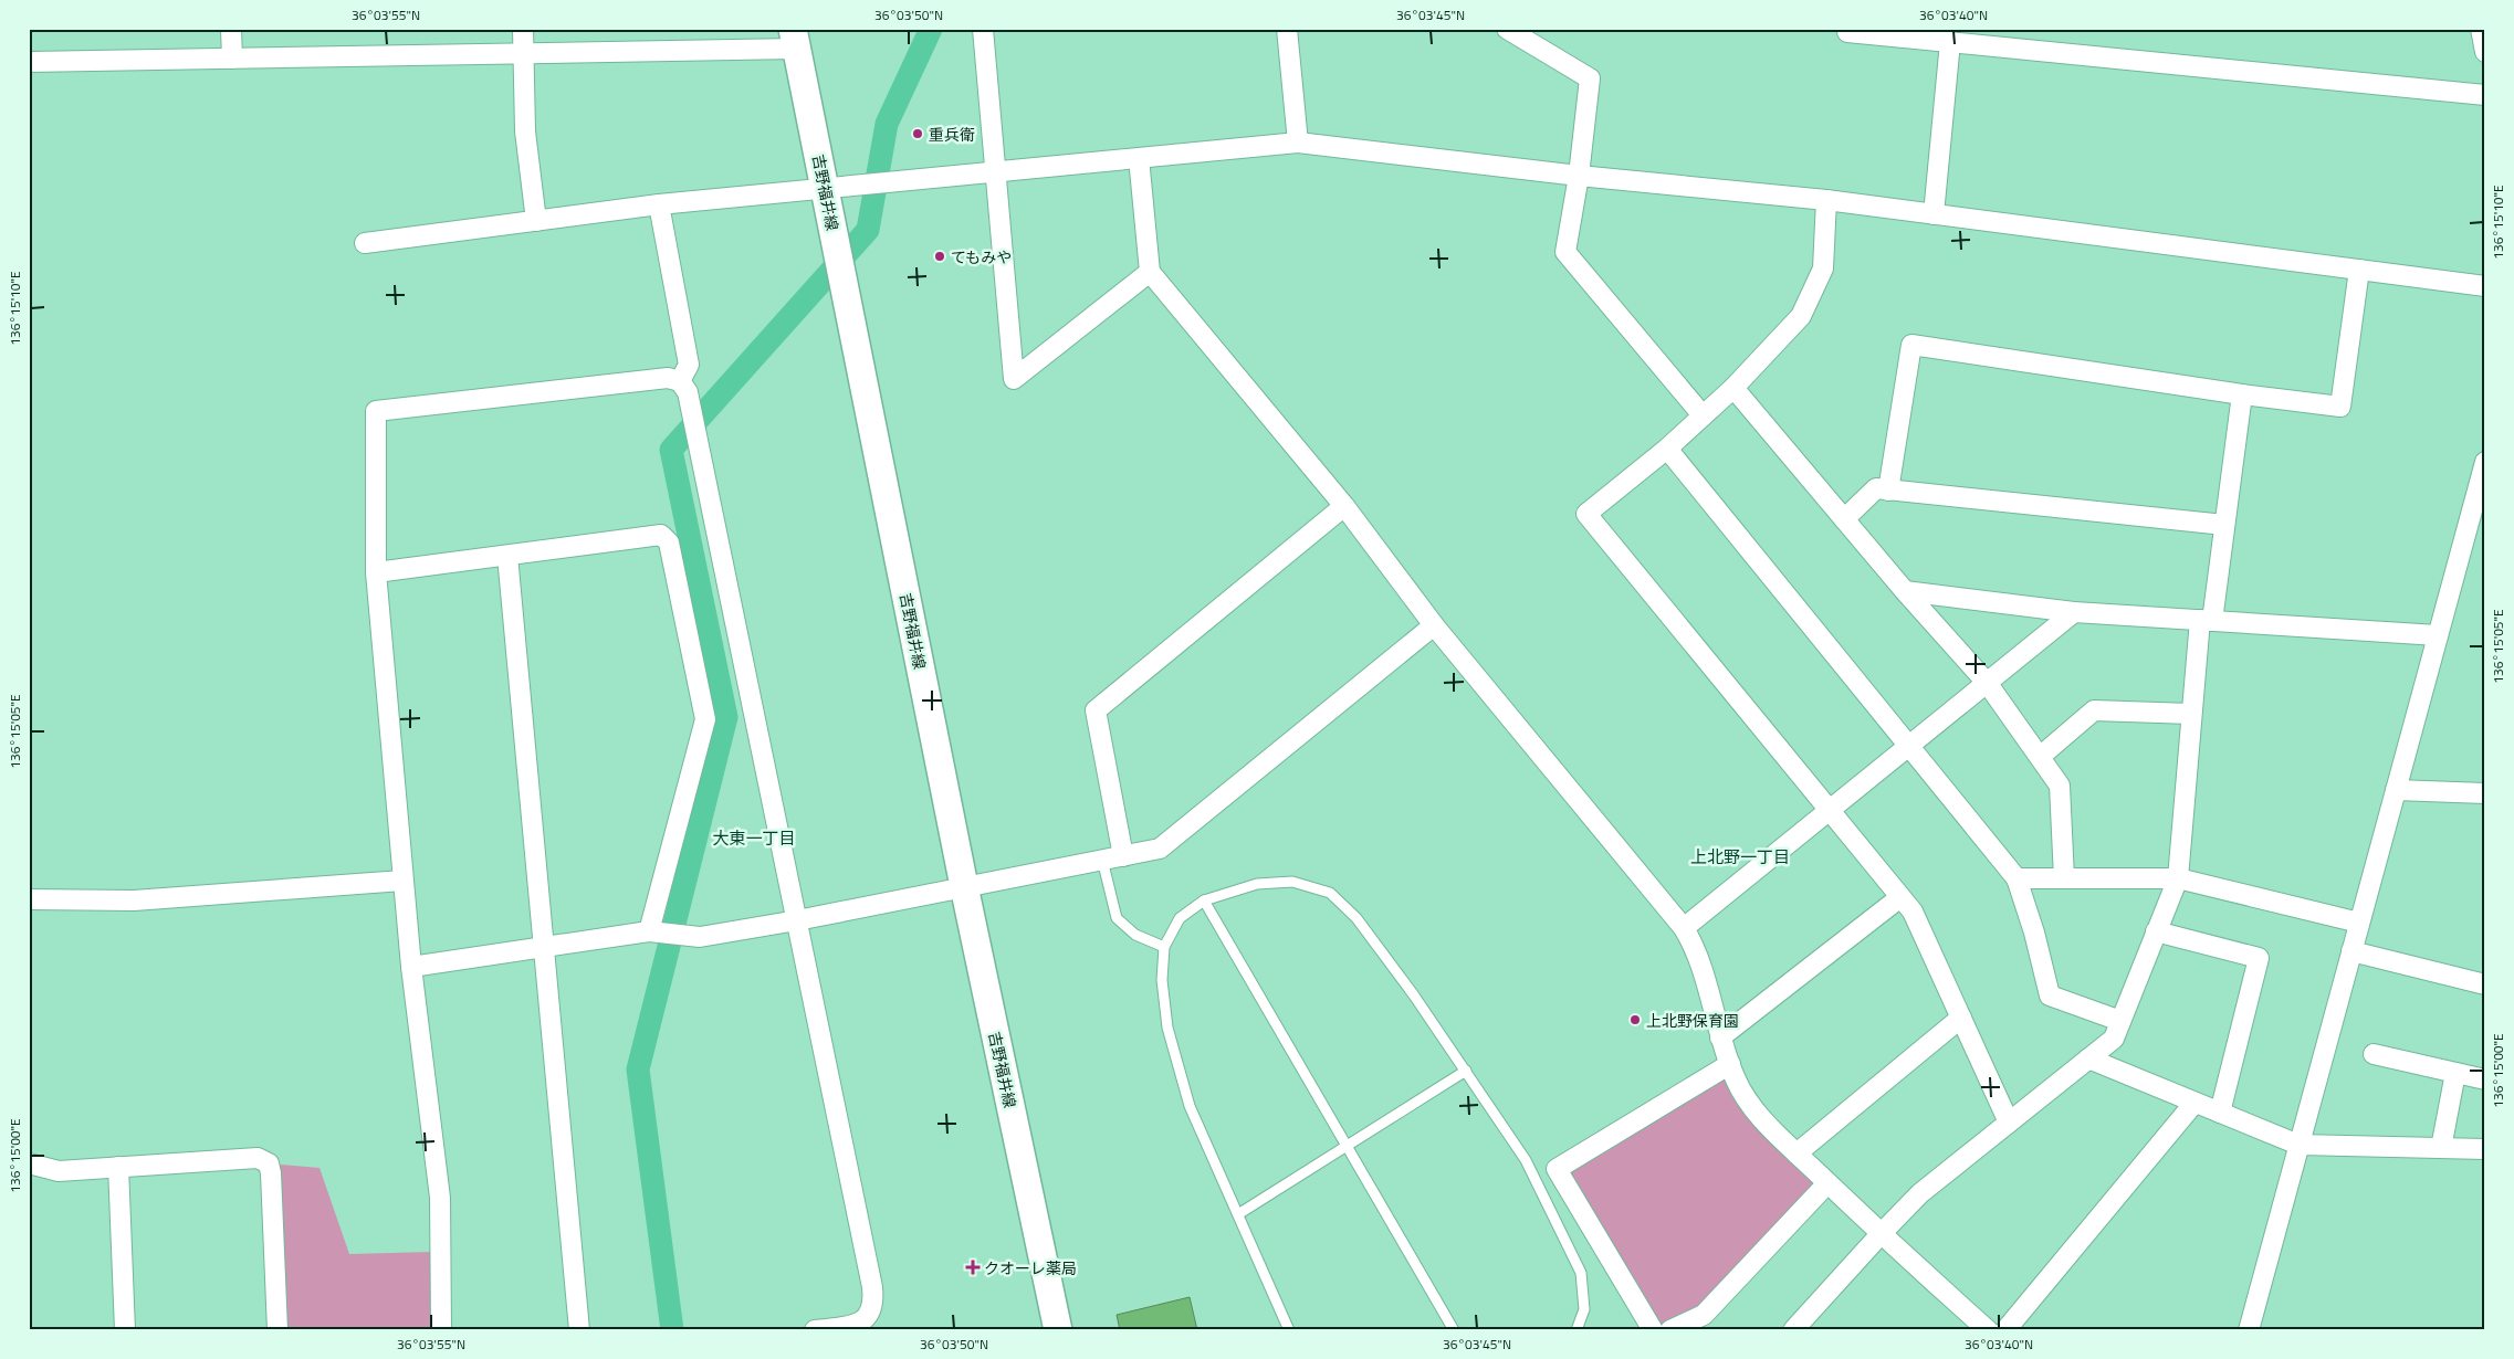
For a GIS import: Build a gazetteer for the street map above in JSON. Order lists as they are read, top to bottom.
{
  "streets": {
    "main road": ["吉野福井線"]
  },
  "districts": ["大東一丁目", "上北野一丁目"],
  "places": {
    "other": ["重兵衛", "てもみや", "上北野保育園"],
    "health": ["クオーレ薬局"]
  },
  "coordinates": [
    "36°03'55\"N",
    "36°03'50\"N",
    "36°03'45\"N",
    "36°03'40\"N",
    "136°15'10\"E",
    "136°15'05\"E",
    "136°15'00\"E"
  ]
}
